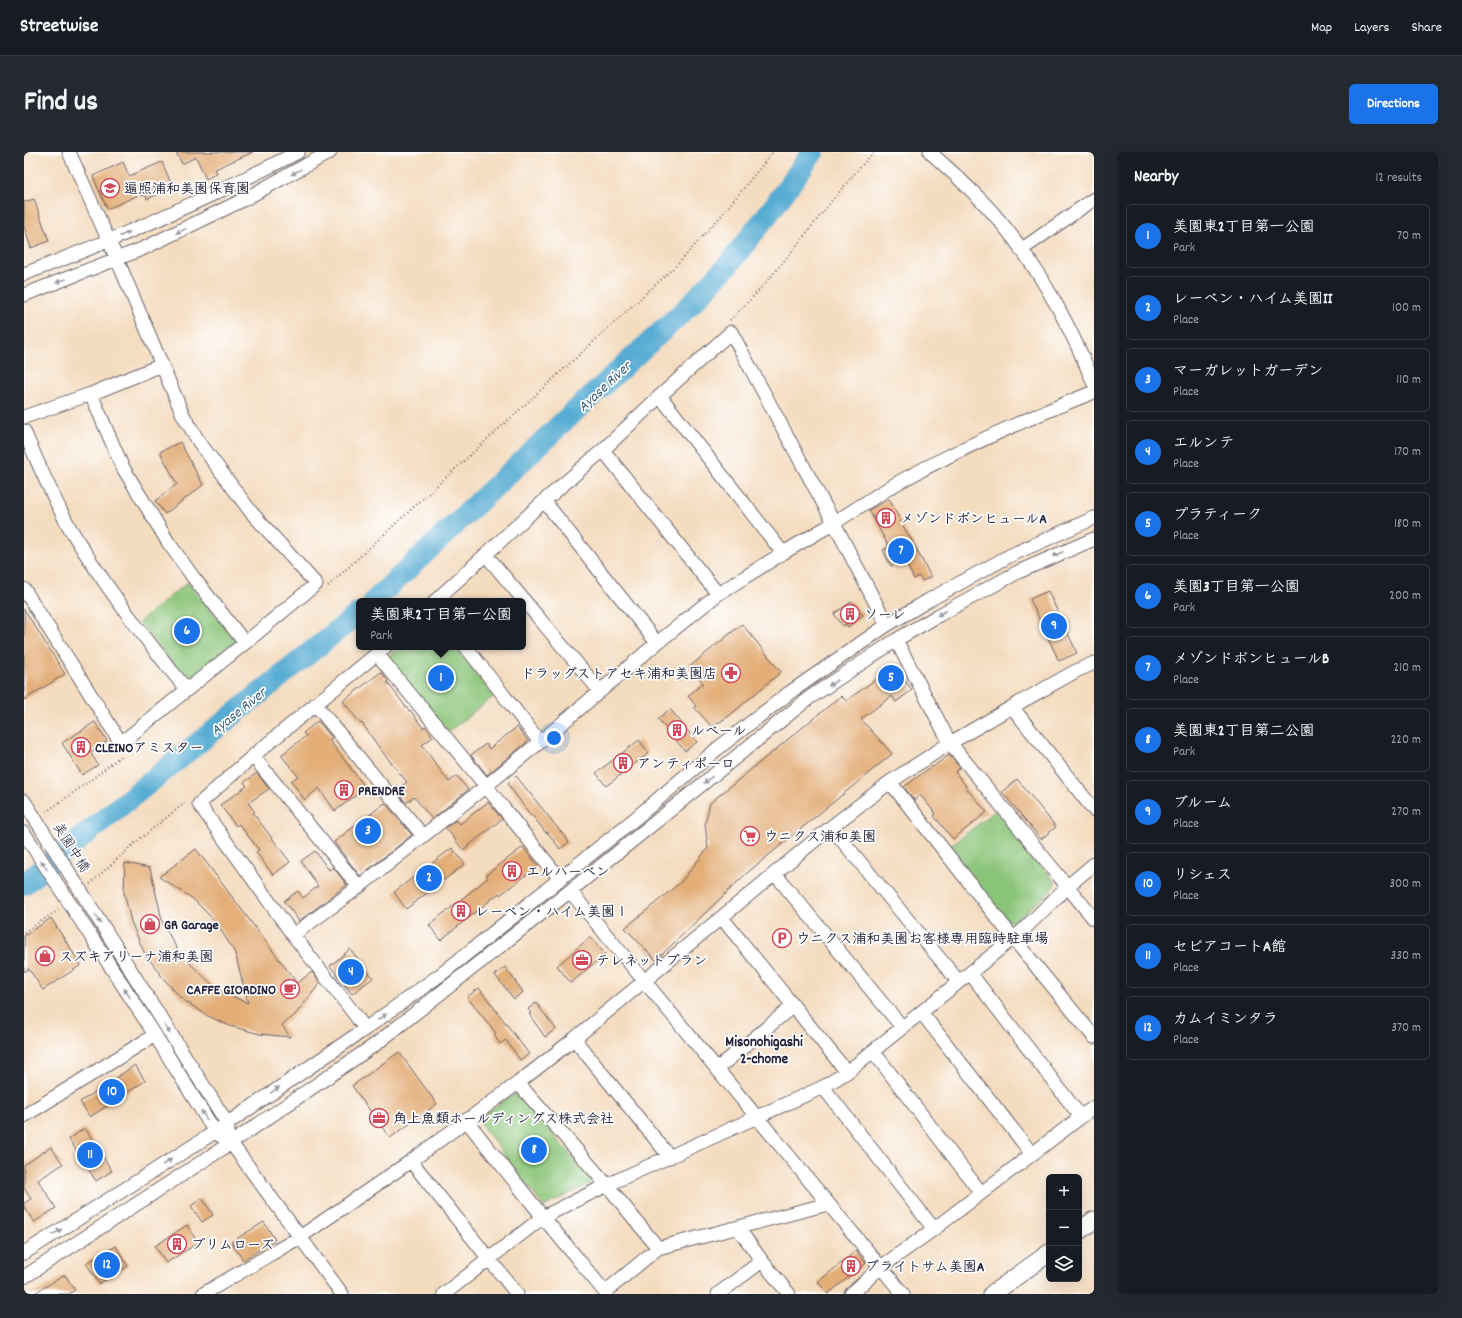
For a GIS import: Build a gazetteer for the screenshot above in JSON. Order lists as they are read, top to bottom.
{
  "streets": {
    "street": ["美園中橋"]
  },
  "districts": ["Misonohigashi 2-chome"],
  "water": ["Ayase River"],
  "places": {
    "school or university": ["遍照浦和美園保育園"],
    "building": [
      "メゾンドボンヒュールA",
      "ソーレ",
      "ルベール",
      "CLEINOアミスター",
      "アンティポーロ",
      "PRENDRE",
      "エルハーベン",
      "レーベン・ハイム美園Ⅰ",
      "プリムローズ",
      "ブライトサム美園A"
    ],
    "pharmacy": ["ドラッグストアセキ浦和美園店"],
    "supermarket": ["ウニクス浦和美園"],
    "shop": ["GR Garage", "スズキアリーナ浦和美園"],
    "parking": ["ウニクス浦和美園お客様専用臨時駐車場"],
    "office": ["テレネットプラン", "角上魚類ホールディングス株式会社"],
    "cafe": ["CAFFE GIORDINO"]
  },
  "page": {
    "header": "Streetwise",
    "nav": ["Map", "Layers", "Share"],
    "title": "Find us",
    "buttons": "Directions",
    "heading": ["Nearby", "12 results"],
    "list": [
      {
        "mark": "1",
        "name": "美園東2丁目第一公園",
        "note": "Park",
        "value": "70 m"
      },
      {
        "mark": "2",
        "name": "レーベン・ハイム美園II",
        "note": "Place",
        "value": "100 m"
      },
      {
        "mark": "3",
        "name": "マーガレットガーデン",
        "note": "Place",
        "value": "110 m"
      },
      {
        "mark": "4",
        "name": "エルンテ",
        "note": "Place",
        "value": "170 m"
      },
      {
        "mark": "5",
        "name": "プラティーク",
        "note": "Place",
        "value": "180 m"
      },
      {
        "mark": "6",
        "name": "美園3丁目第一公園",
        "note": "Park",
        "value": "200 m"
      },
      {
        "mark": "7",
        "name": "メゾンドボンヒュールB",
        "note": "Place",
        "value": "210 m"
      },
      {
        "mark": "8",
        "name": "美園東2丁目第二公園",
        "note": "Park",
        "value": "220 m"
      },
      {
        "mark": "9",
        "name": "ブルーム",
        "note": "Place",
        "value": "270 m"
      },
      {
        "mark": "10",
        "name": "リシェス",
        "note": "Place",
        "value": "300 m"
      },
      {
        "mark": "11",
        "name": "セピアコートA館",
        "note": "Place",
        "value": "330 m"
      },
      {
        "mark": "12",
        "name": "カムイミンタラ",
        "note": "Place",
        "value": "370 m"
      }
    ],
    "pins": [
      "7",
      "9",
      "6",
      "1",
      "5",
      "3",
      "2",
      "4",
      "10",
      "8",
      "11",
      "12"
    ],
    "popup": ["美園東2丁目第一公園", "Park"],
    "map_buttons": ["+", "−"]
  }
}
